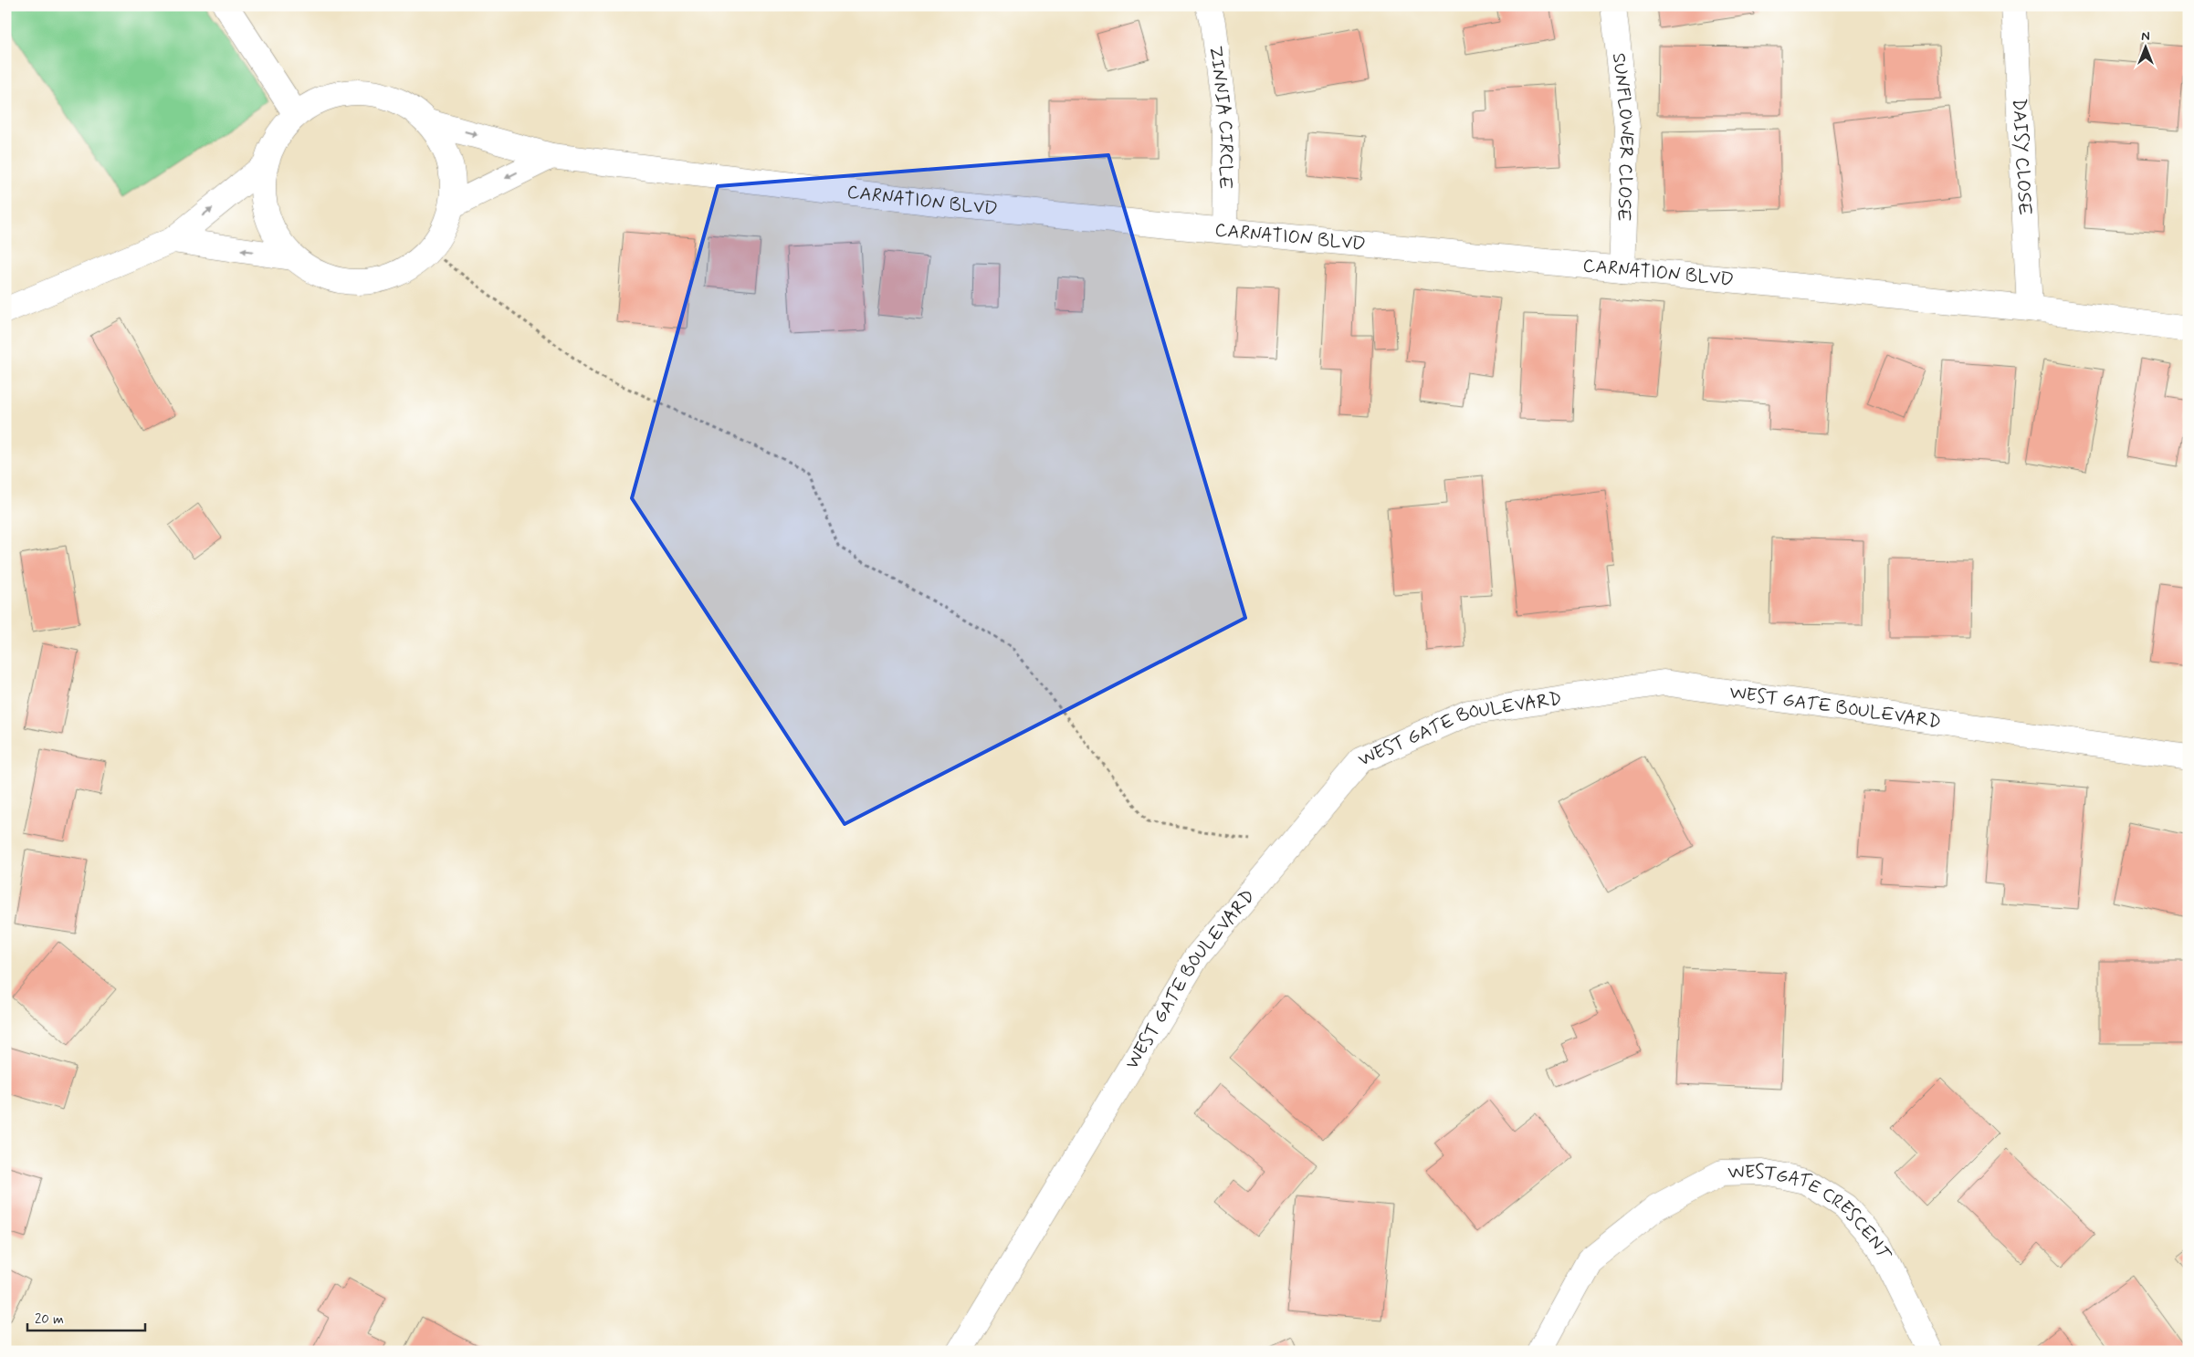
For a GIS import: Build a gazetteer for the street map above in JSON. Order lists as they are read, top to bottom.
{
  "streets": {
    "street": [
      "ZINNIA CIRCLE",
      "SUNFLOWER CLOSE",
      "DAISY CLOSE",
      "CARNATION BLVD",
      "WEST GATE BOULEVARD",
      "WESTGATE CRESCENT"
    ]
  },
  "crossings": [
    ["ZINNIA CIRCLE", "CARNATION BLVD"],
    ["SUNFLOWER CLOSE", "CARNATION BLVD"],
    ["DAISY CLOSE", "CARNATION BLVD"]
  ],
  "scale_bar": "20 m",
  "north": "top"
}
